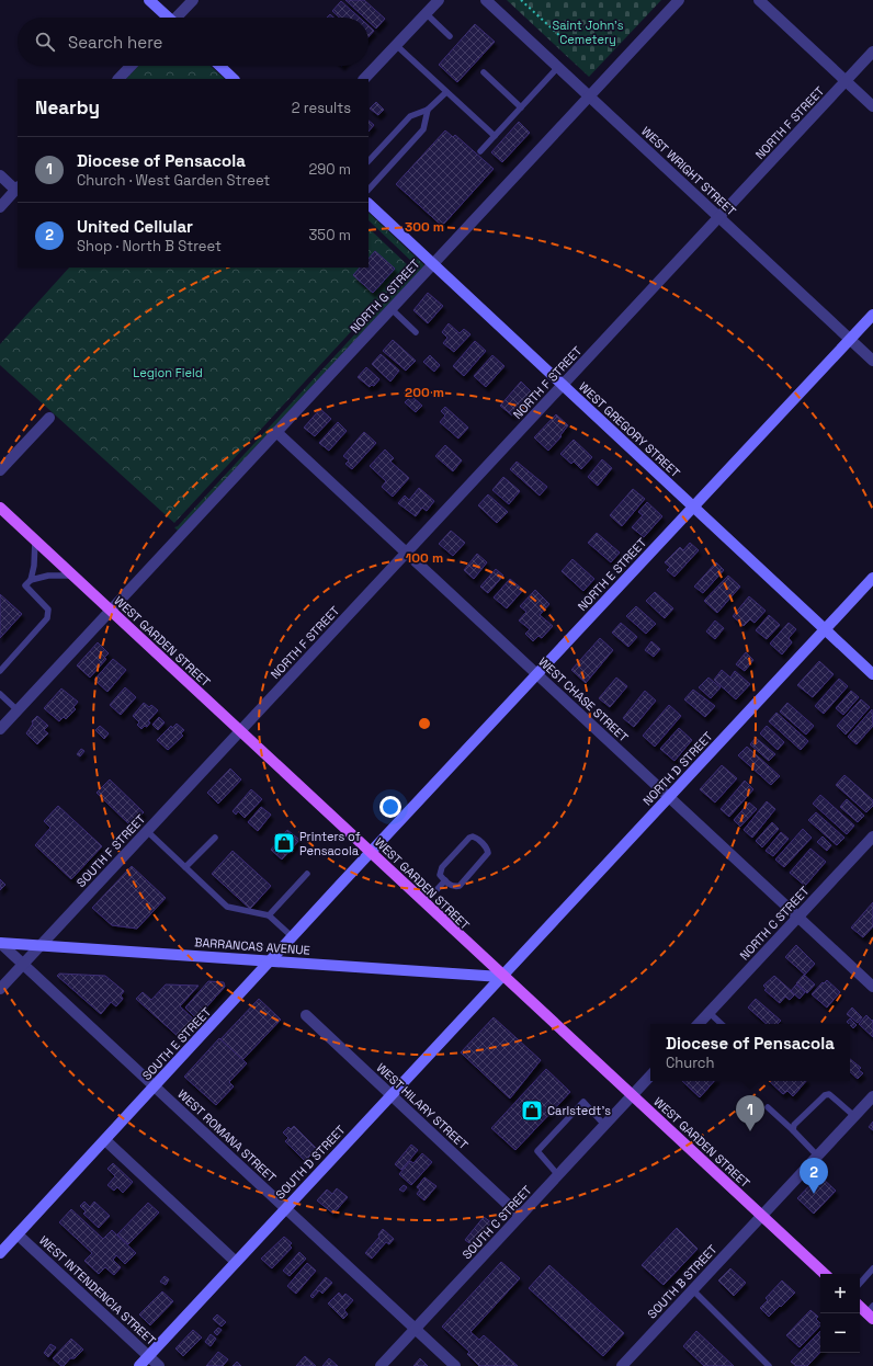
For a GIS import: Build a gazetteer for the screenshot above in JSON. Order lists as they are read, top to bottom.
{
  "streets": {
    "main road": ["WEST GARDEN STREET"],
    "street": [
      "NORTH F STREET",
      "WEST WRIGHT STREET",
      "NORTH G STREET",
      "WEST GREGORY STREET",
      "NORTH E STREET",
      "WEST CHASE STREET",
      "NORTH D STREET",
      "SOUTH F STREET",
      "NORTH C STREET",
      "BARRANCAS AVENUE",
      "SOUTH E STREET",
      "WEST HILARY STREET",
      "WEST ROMANA STREET",
      "SOUTH D STREET",
      "SOUTH C STREET",
      "SOUTH B STREET",
      "WEST INTENDENCIA STREET"
    ]
  },
  "crossings": [
    ["NORTH F STREET", "WEST WRIGHT STREET"],
    ["NORTH F STREET", "WEST GREGORY STREET"],
    ["NORTH F STREET", "WEST GARDEN STREET"],
    ["NORTH F STREET", "WEST CHASE STREET"],
    ["NORTH F STREET", "SOUTH F STREET"],
    ["WEST WRIGHT STREET", "NORTH G STREET"],
    ["WEST WRIGHT STREET", "NORTH E STREET"],
    ["NORTH G STREET", "WEST GREGORY STREET"],
    ["NORTH G STREET", "WEST GARDEN STREET"],
    ["NORTH G STREET", "WEST CHASE STREET"],
    ["WEST GREGORY STREET", "NORTH E STREET"],
    ["WEST GREGORY STREET", "NORTH D STREET"],
    ["NORTH E STREET", "WEST GARDEN STREET"],
    ["NORTH E STREET", "WEST CHASE STREET"],
    ["NORTH E STREET", "SOUTH E STREET"],
    ["WEST GARDEN STREET", "NORTH D STREET"],
    ["WEST GARDEN STREET", "SOUTH F STREET"],
    ["WEST GARDEN STREET", "BARRANCAS AVENUE"],
    ["WEST GARDEN STREET", "SOUTH E STREET"],
    ["WEST GARDEN STREET", "SOUTH D STREET"],
    ["WEST GARDEN STREET", "SOUTH C STREET"],
    ["WEST GARDEN STREET", "SOUTH B STREET"],
    ["WEST CHASE STREET", "NORTH D STREET"],
    ["WEST CHASE STREET", "NORTH C STREET"],
    ["NORTH D STREET", "BARRANCAS AVENUE"],
    ["NORTH D STREET", "SOUTH D STREET"],
    ["SOUTH F STREET", "BARRANCAS AVENUE"],
    ["SOUTH F STREET", "WEST ROMANA STREET"],
    ["BARRANCAS AVENUE", "SOUTH E STREET"],
    ["BARRANCAS AVENUE", "WEST ROMANA STREET"],
    ["BARRANCAS AVENUE", "SOUTH D STREET"],
    ["SOUTH E STREET", "WEST ROMANA STREET"],
    ["SOUTH E STREET", "WEST INTENDENCIA STREET"],
    ["WEST HILARY STREET", "SOUTH D STREET"],
    ["WEST HILARY STREET", "SOUTH C STREET"],
    ["WEST ROMANA STREET", "SOUTH D STREET"],
    ["WEST ROMANA STREET", "SOUTH C STREET"],
    ["SOUTH D STREET", "WEST INTENDENCIA STREET"]
  ],
  "parks": ["Saint John's Cemetery", "Legion Field"],
  "places": {
    "shop": ["Printers of Pensacola", "Carlstedt's"]
  },
  "page": {
    "search": "Search here",
    "heading": ["Nearby", "2 results"],
    "list": [
      {
        "mark": "1",
        "name": "Diocese of Pensacola",
        "note": "Church · West Garden Street",
        "value": "290 m"
      },
      {
        "mark": "2",
        "name": "United Cellular",
        "note": "Shop · North B Street",
        "value": "350 m"
      }
    ],
    "popup": ["Diocese of Pensacola", "Church"],
    "pins": ["1", "2"],
    "map_buttons": ["+", "−"]
  },
  "rings": ["300 m", "200 m", "100 m"]
}
